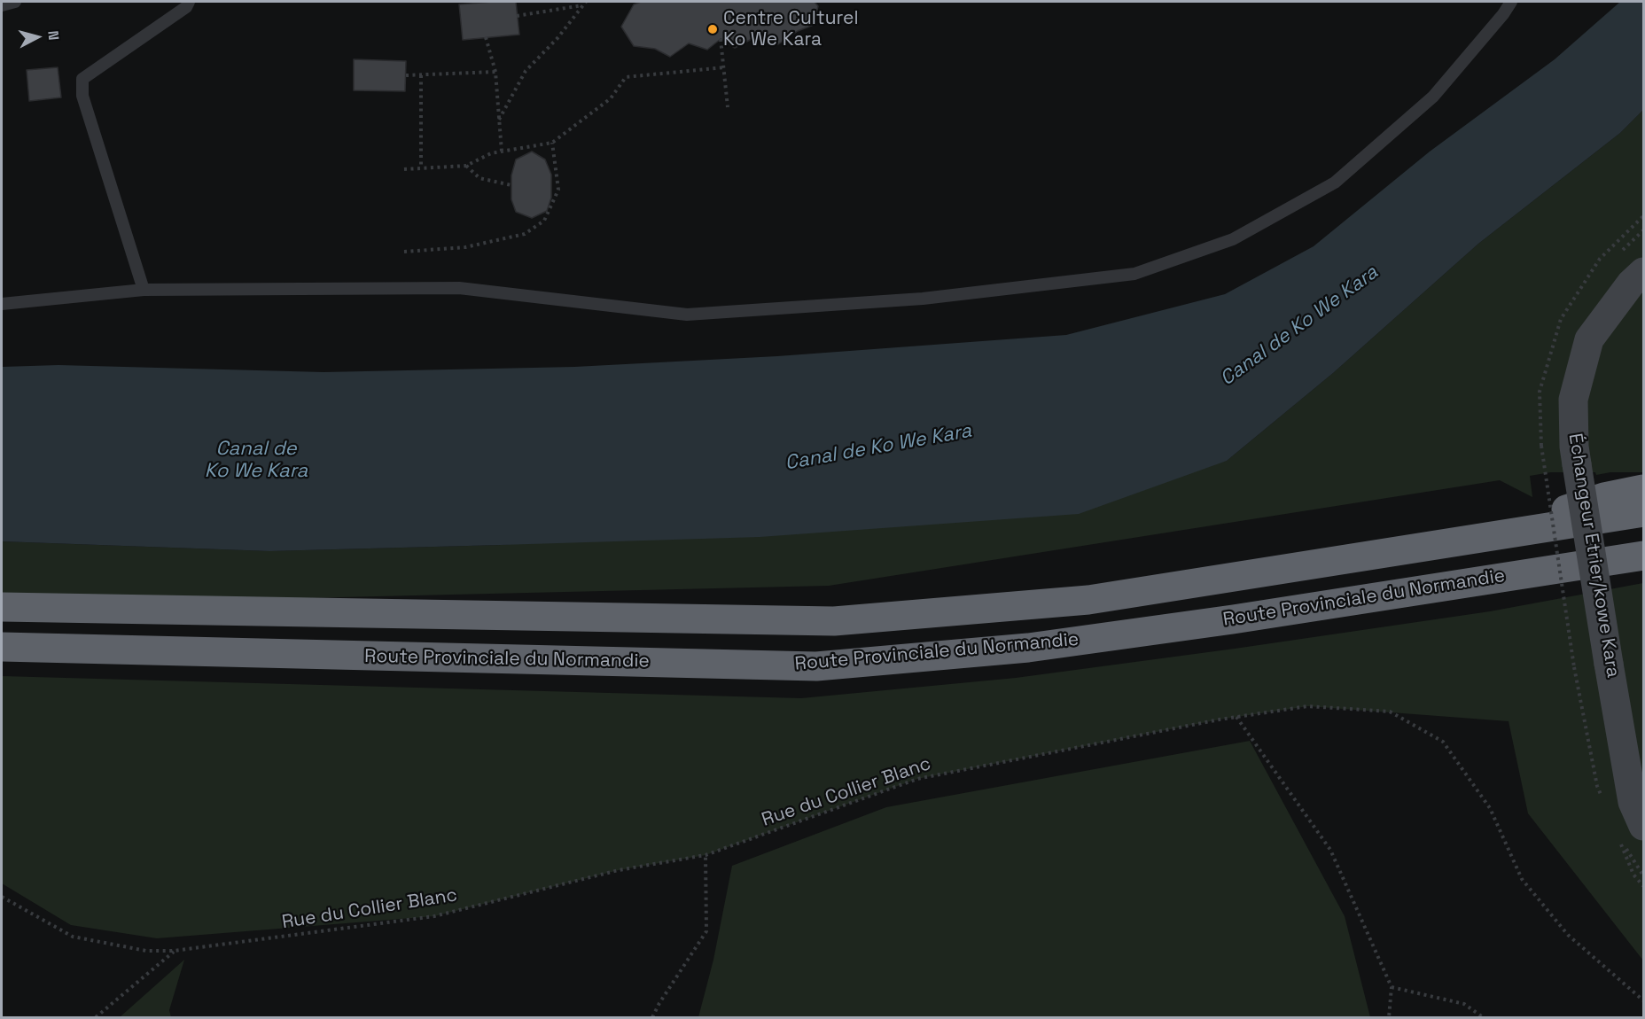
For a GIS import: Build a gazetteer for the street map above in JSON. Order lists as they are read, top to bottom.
{
  "streets": {
    "highway": ["Route Provinciale du Normandie"],
    "main road": ["Échangeur Etrier/kowe Kara"],
    "path": ["Rue du Collier Blanc"]
  },
  "water": ["Canal de Ko We Kara"],
  "places": ["Centre Culturel Ko We Kara"],
  "north": "right"
}
